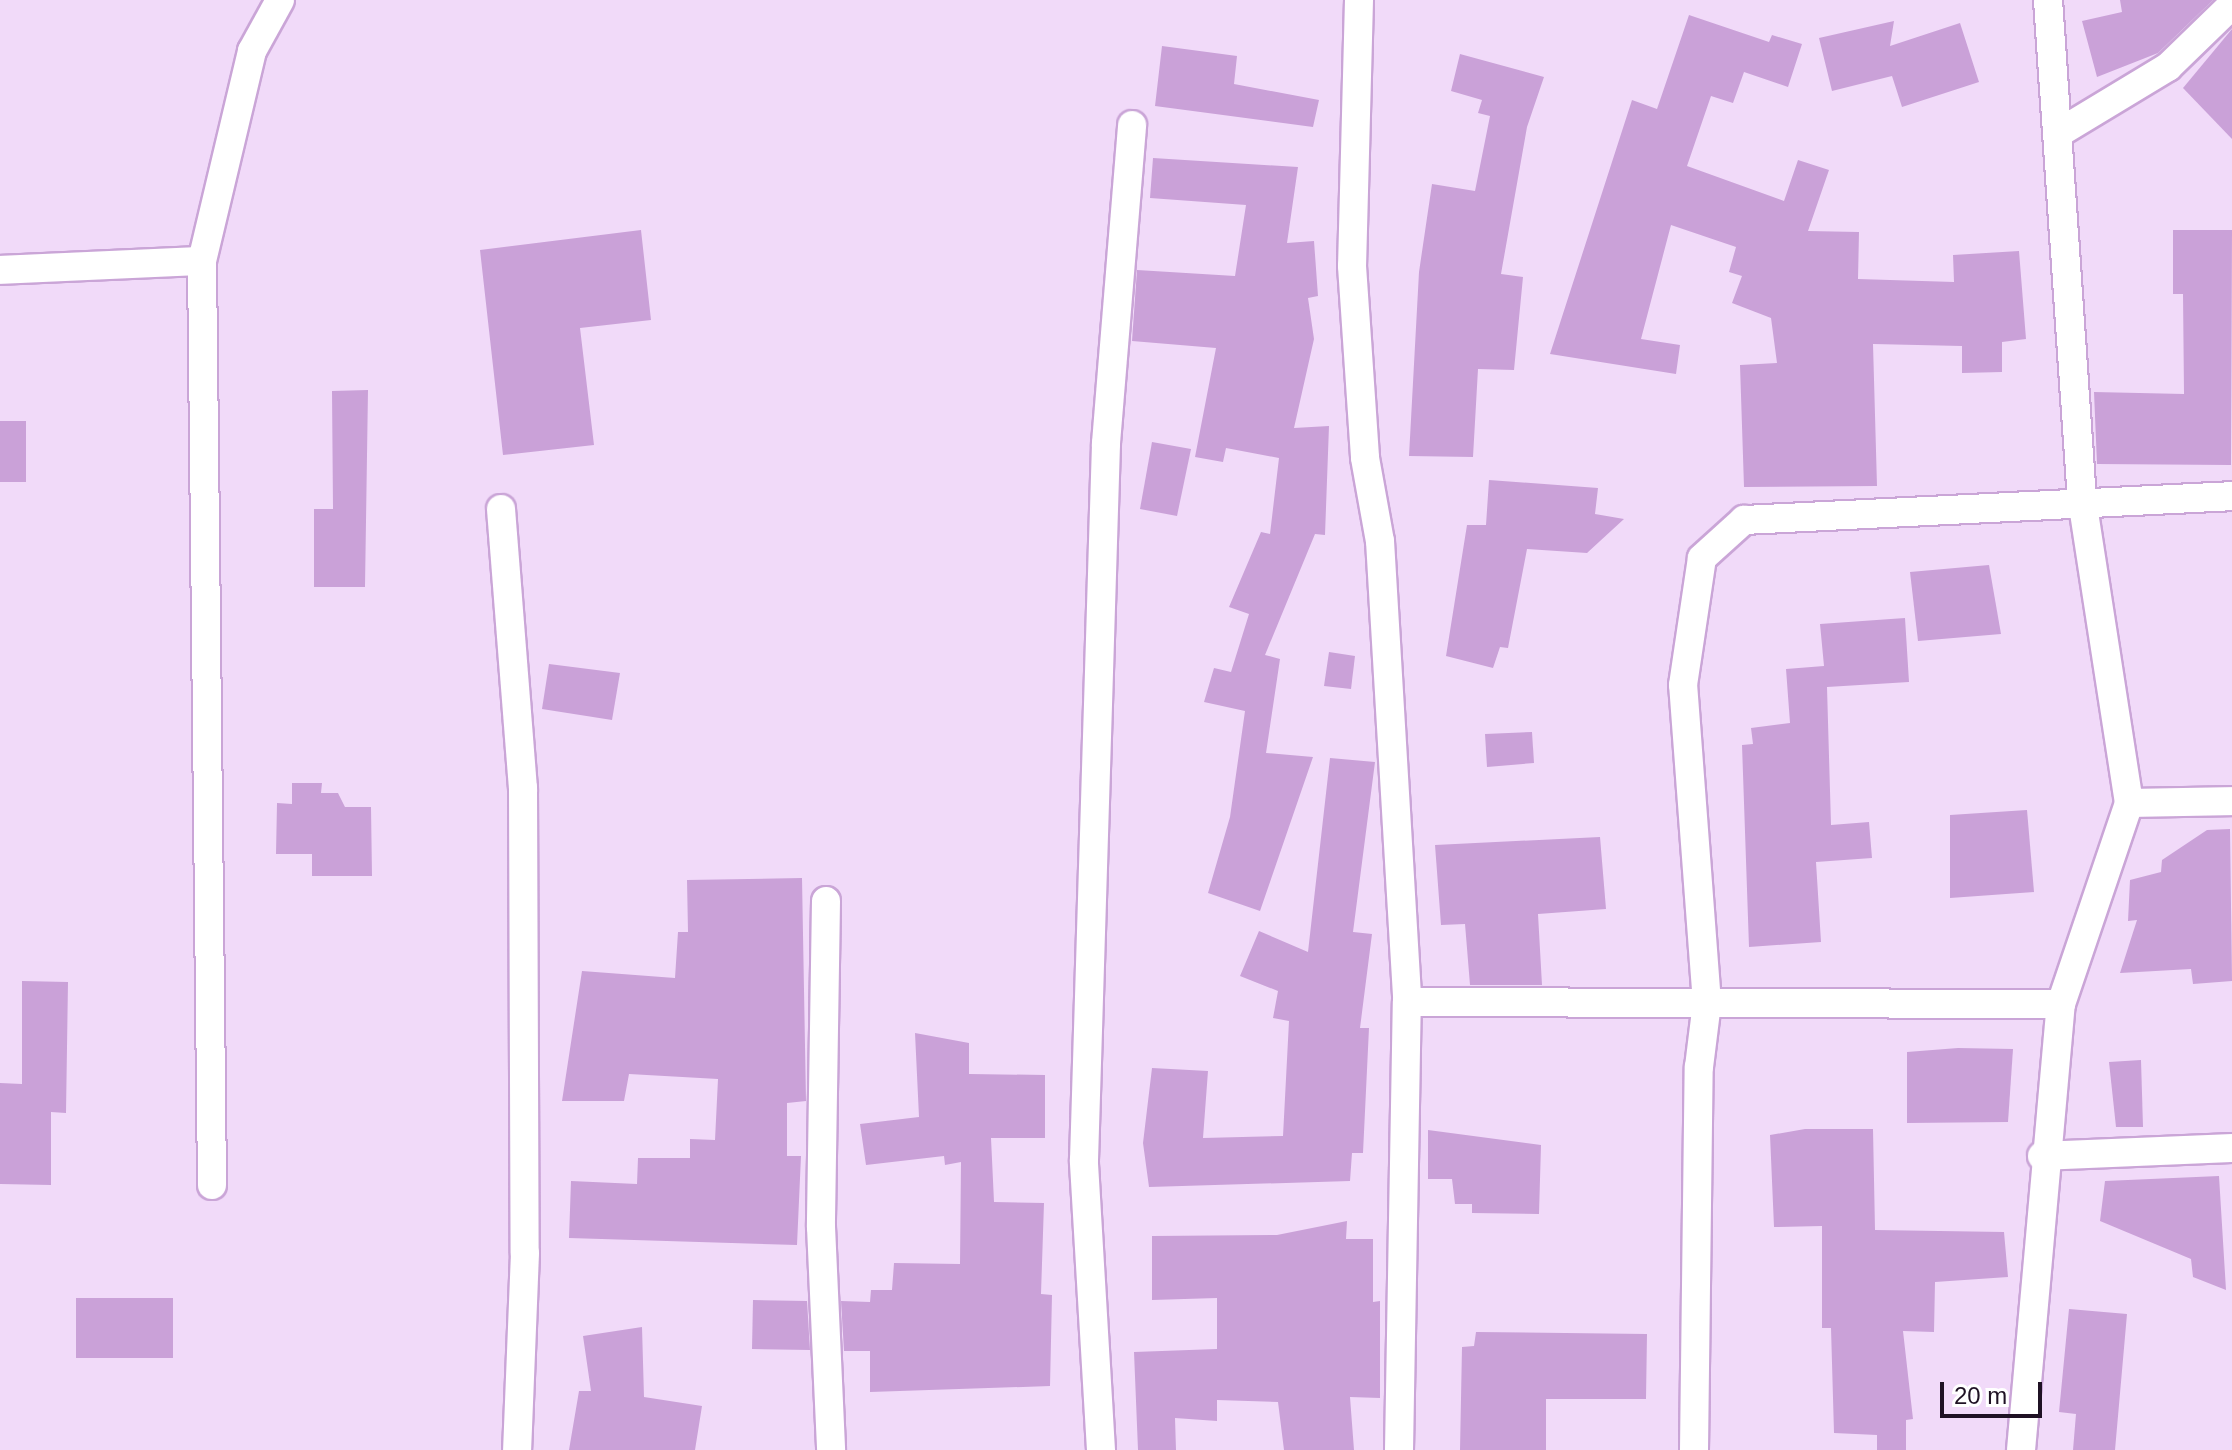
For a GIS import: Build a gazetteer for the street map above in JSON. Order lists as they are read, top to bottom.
{
  "scale_bar": "20 m"
}
